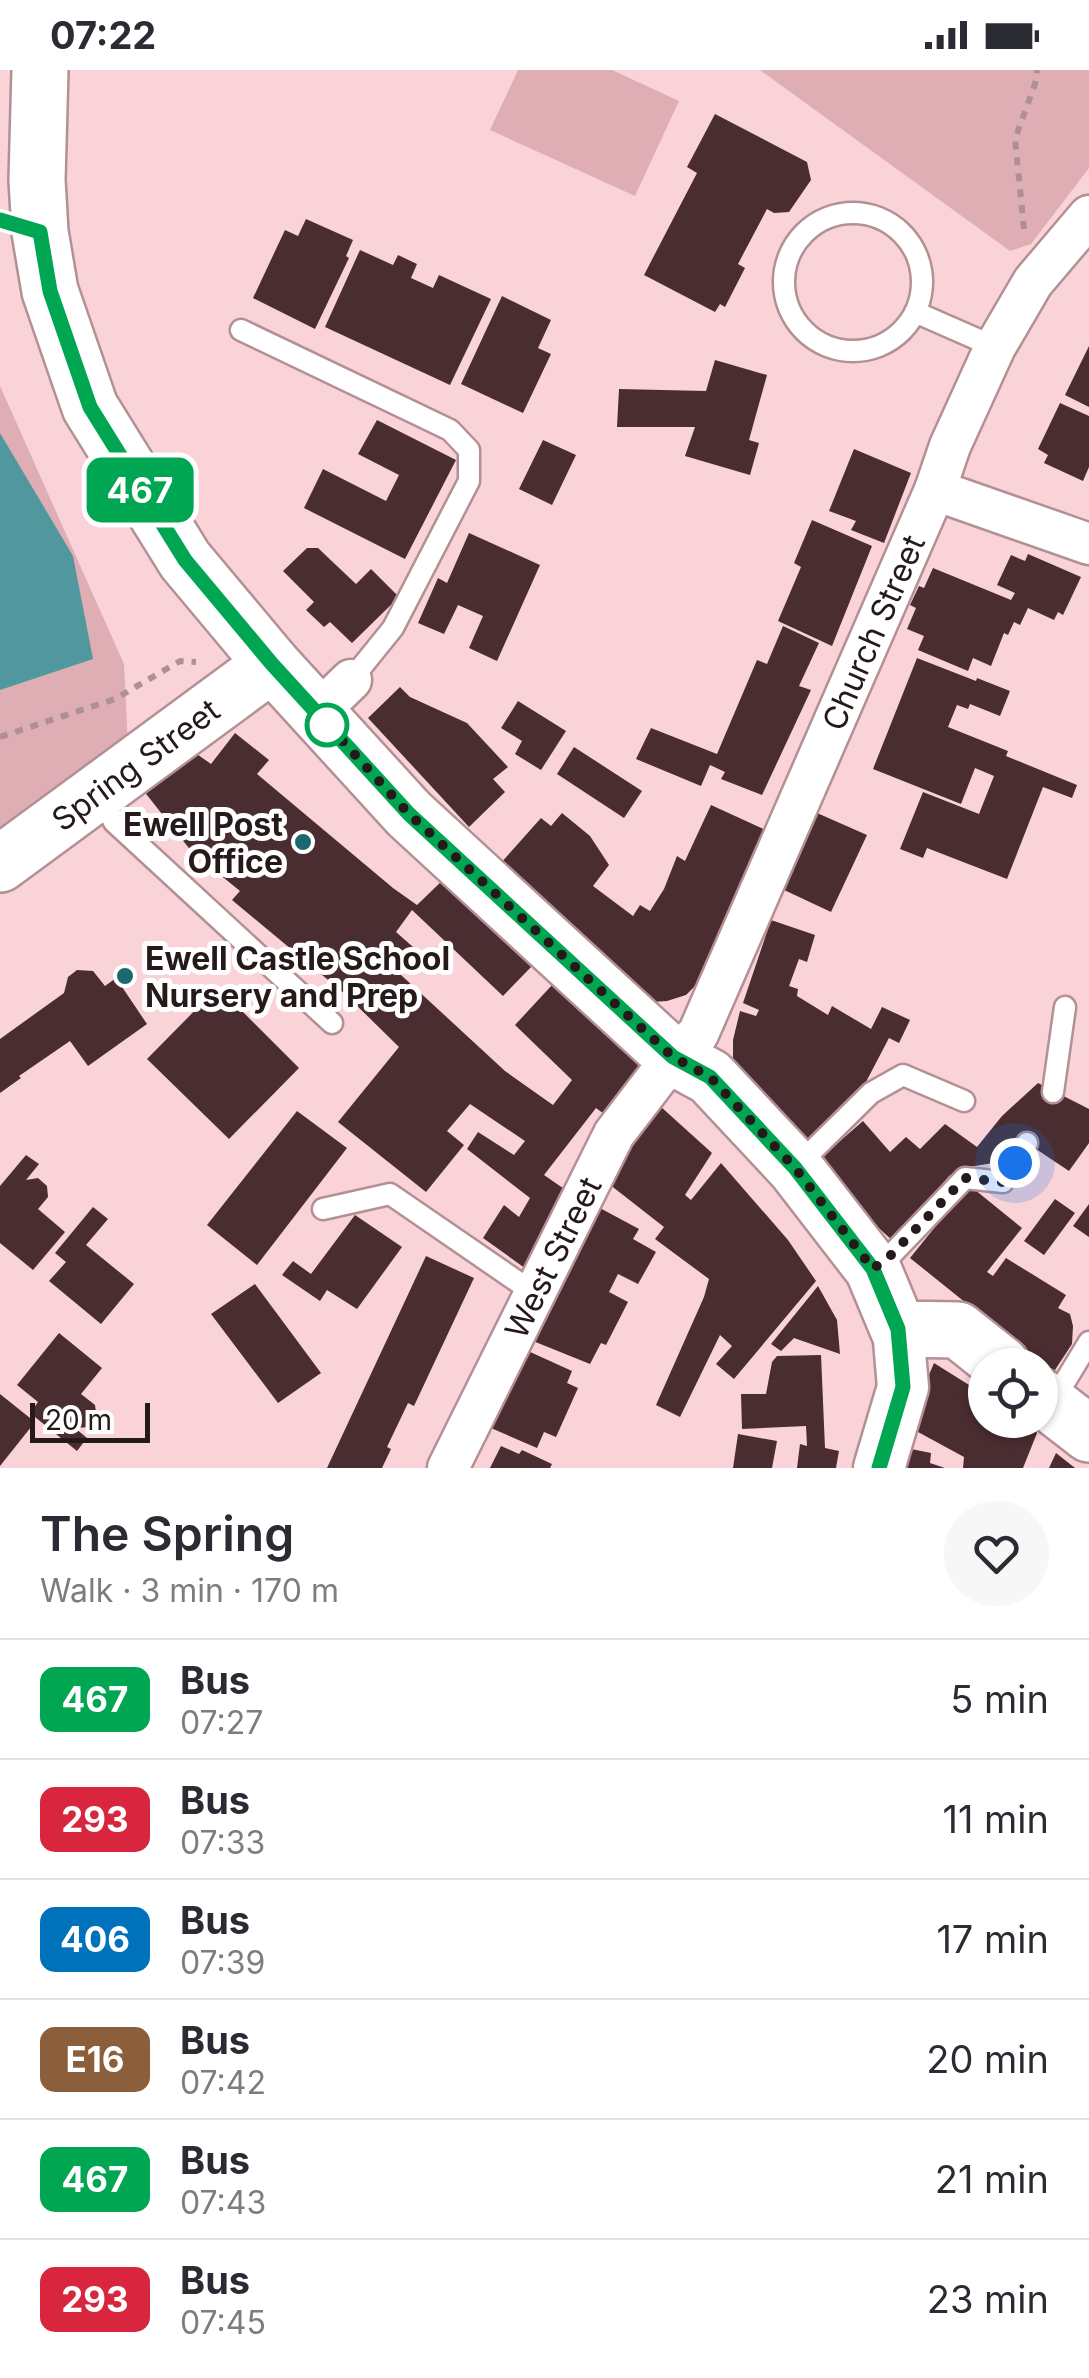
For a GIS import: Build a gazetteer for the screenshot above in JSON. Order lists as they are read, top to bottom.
{
  "streets": {
    "main road": ["Spring Street"],
    "street": ["Church Street", "West Street"]
  },
  "crossings": [
    ["Church Street", "West Street"]
  ],
  "places": ["Ewell Post Office", "Ewell Castle School Nursery and Prep"],
  "lines": ["bus line 467"],
  "scale_bar": "20 m",
  "page": {
    "status": "07:22",
    "on_map": "467",
    "scale": "20 m",
    "heading": ["The Spring", "Walk · 3 min · 170 m"],
    "list": [
      {
        "mark": "467",
        "name": "Bus",
        "note": "07:27",
        "value": "5 min"
      },
      {
        "mark": "293",
        "name": "Bus",
        "note": "07:33",
        "value": "11 min"
      },
      {
        "mark": "406",
        "name": "Bus",
        "note": "07:39",
        "value": "17 min"
      },
      {
        "mark": "E16",
        "name": "Bus",
        "note": "07:42",
        "value": "20 min"
      },
      {
        "mark": "467",
        "name": "Bus",
        "note": "07:43",
        "value": "21 min"
      },
      {
        "mark": "293",
        "name": "Bus",
        "note": "07:45",
        "value": "23 min"
      }
    ]
  }
}
